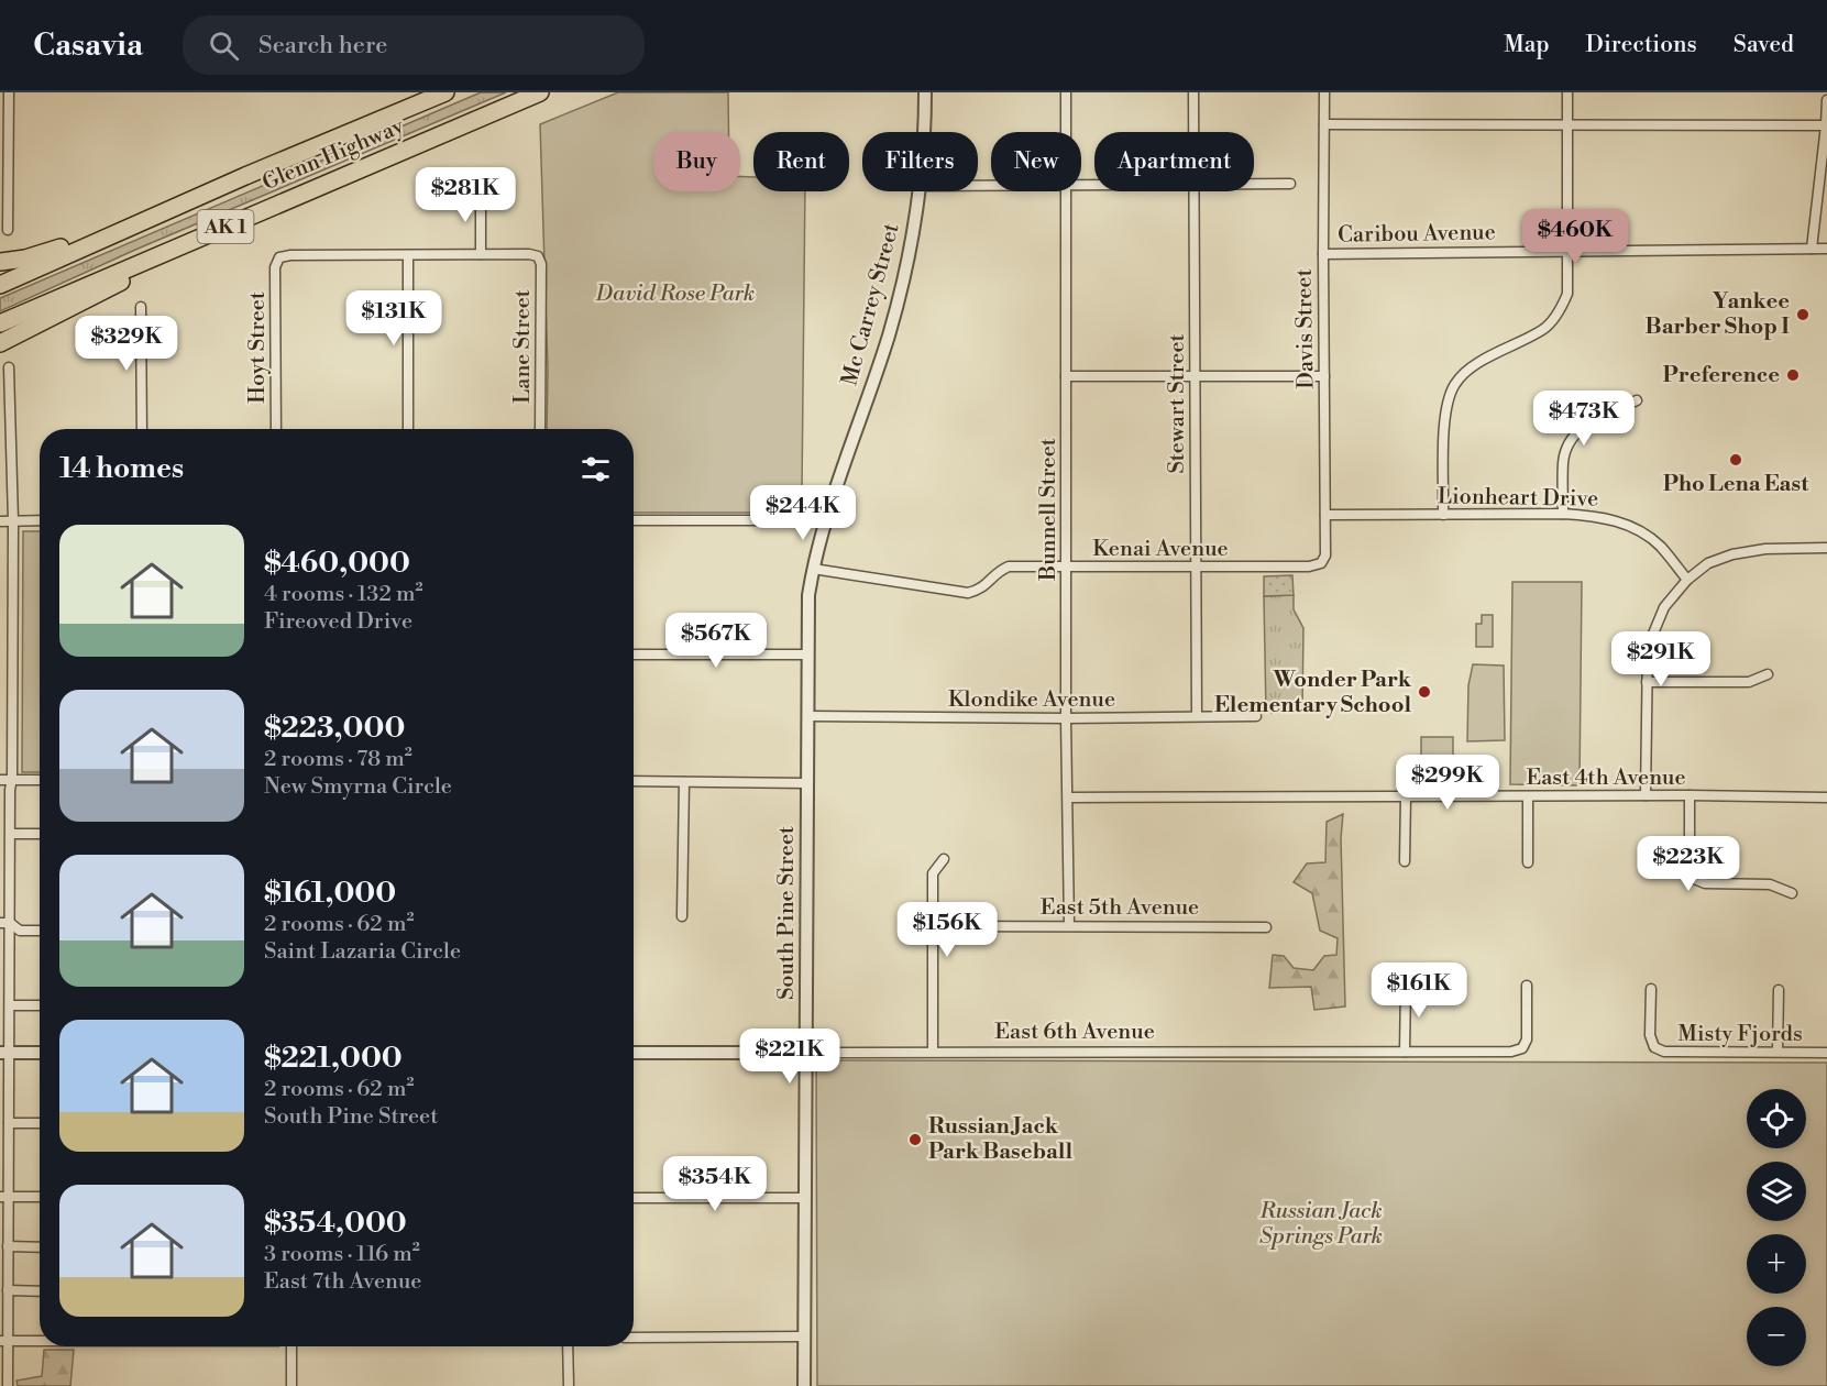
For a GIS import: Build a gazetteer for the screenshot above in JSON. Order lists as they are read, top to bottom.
{
  "streets": {
    "highway": ["Glenn Highway", "AK 1"],
    "street": [
      "Caribou Avenue",
      "Mc Carrey Street",
      "Davis Street",
      "Lane Street",
      "Hoyt Street",
      "Stewart Street",
      "Lionheart Drive",
      "Bunnell Street",
      "Kenai Avenue",
      "Klondike Avenue",
      "East 4th Avenue",
      "East 5th Avenue",
      "South Pine Street",
      "East 6th Avenue",
      "Misty Fjords"
    ]
  },
  "crossings": [
    ["Caribou Avenue", "Davis Street"],
    ["Mc Carrey Street", "South Pine Street"],
    ["Davis Street", "Lionheart Drive"],
    ["Davis Street", "Kenai Avenue"],
    ["Stewart Street", "Kenai Avenue"],
    ["Stewart Street", "Klondike Avenue"],
    ["Bunnell Street", "Kenai Avenue"],
    ["Bunnell Street", "Klondike Avenue"],
    ["Bunnell Street", "East 4th Avenue"],
    ["Bunnell Street", "East 5th Avenue"],
    ["Kenai Avenue", "South Pine Street"],
    ["Klondike Avenue", "South Pine Street"],
    ["South Pine Street", "East 6th Avenue"]
  ],
  "parks": ["David Rose Park", "Russian Jack Springs Park"],
  "places": [
    "Yankee Barber Shop I",
    "Preference",
    "Pho Lena East",
    "Wonder Park Elementary School",
    "Russian Jack Park Baseball"
  ],
  "page": {
    "header": "Casavia",
    "search": "Search here",
    "nav": ["Map", "Directions", "Saved"],
    "chip": [
      "Buy",
      "Rent",
      "Filters",
      "New",
      "Apartment"
    ],
    "price": [
      "$281K",
      "$460K",
      "$131K",
      "$329K",
      "$473K",
      "$244K",
      "$567K",
      "$291K",
      "$299K",
      "$223K",
      "$156K",
      "$161K",
      "$221K",
      "$354K"
    ],
    "heading": "14 homes",
    "list": [
      {
        "name": "$460,000",
        "note": "4 rooms · 132 m² · Fireoved Drive"
      },
      {
        "name": "$223,000",
        "note": "2 rooms · 78 m² · New Smyrna Circle"
      },
      {
        "name": "$161,000",
        "note": "2 rooms · 62 m² · Saint Lazaria Circle"
      },
      {
        "name": "$221,000",
        "note": "2 rooms · 62 m² · South Pine Street"
      },
      {
        "name": "$354,000",
        "note": "3 rooms · 116 m² · East 7th Avenue"
      }
    ],
    "map_buttons": ["+", "−"]
  }
}
